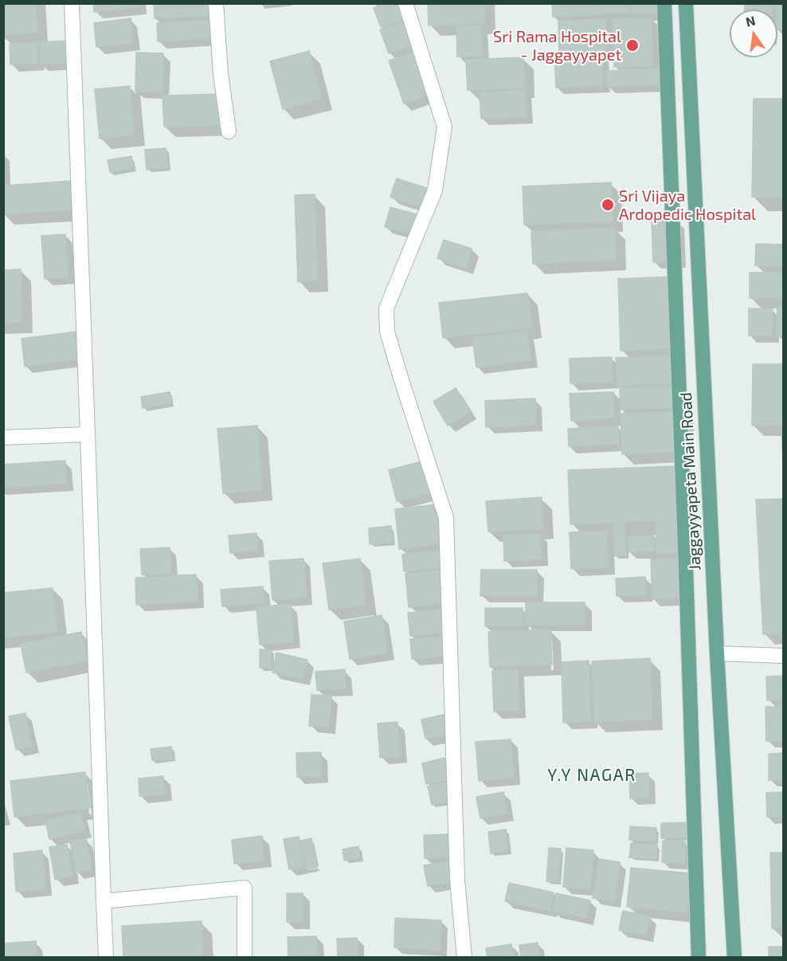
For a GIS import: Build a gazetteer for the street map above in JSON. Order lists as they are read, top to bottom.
{
  "streets": {
    "main road": ["Jaggayyapeta Main Road"]
  },
  "districts": ["Y.Y NAGAR"],
  "places": ["Sri Rama Hospital - Jaggayyapet", "Sri Vijaya Ardopedic Hospital"],
  "north": "top"
}
